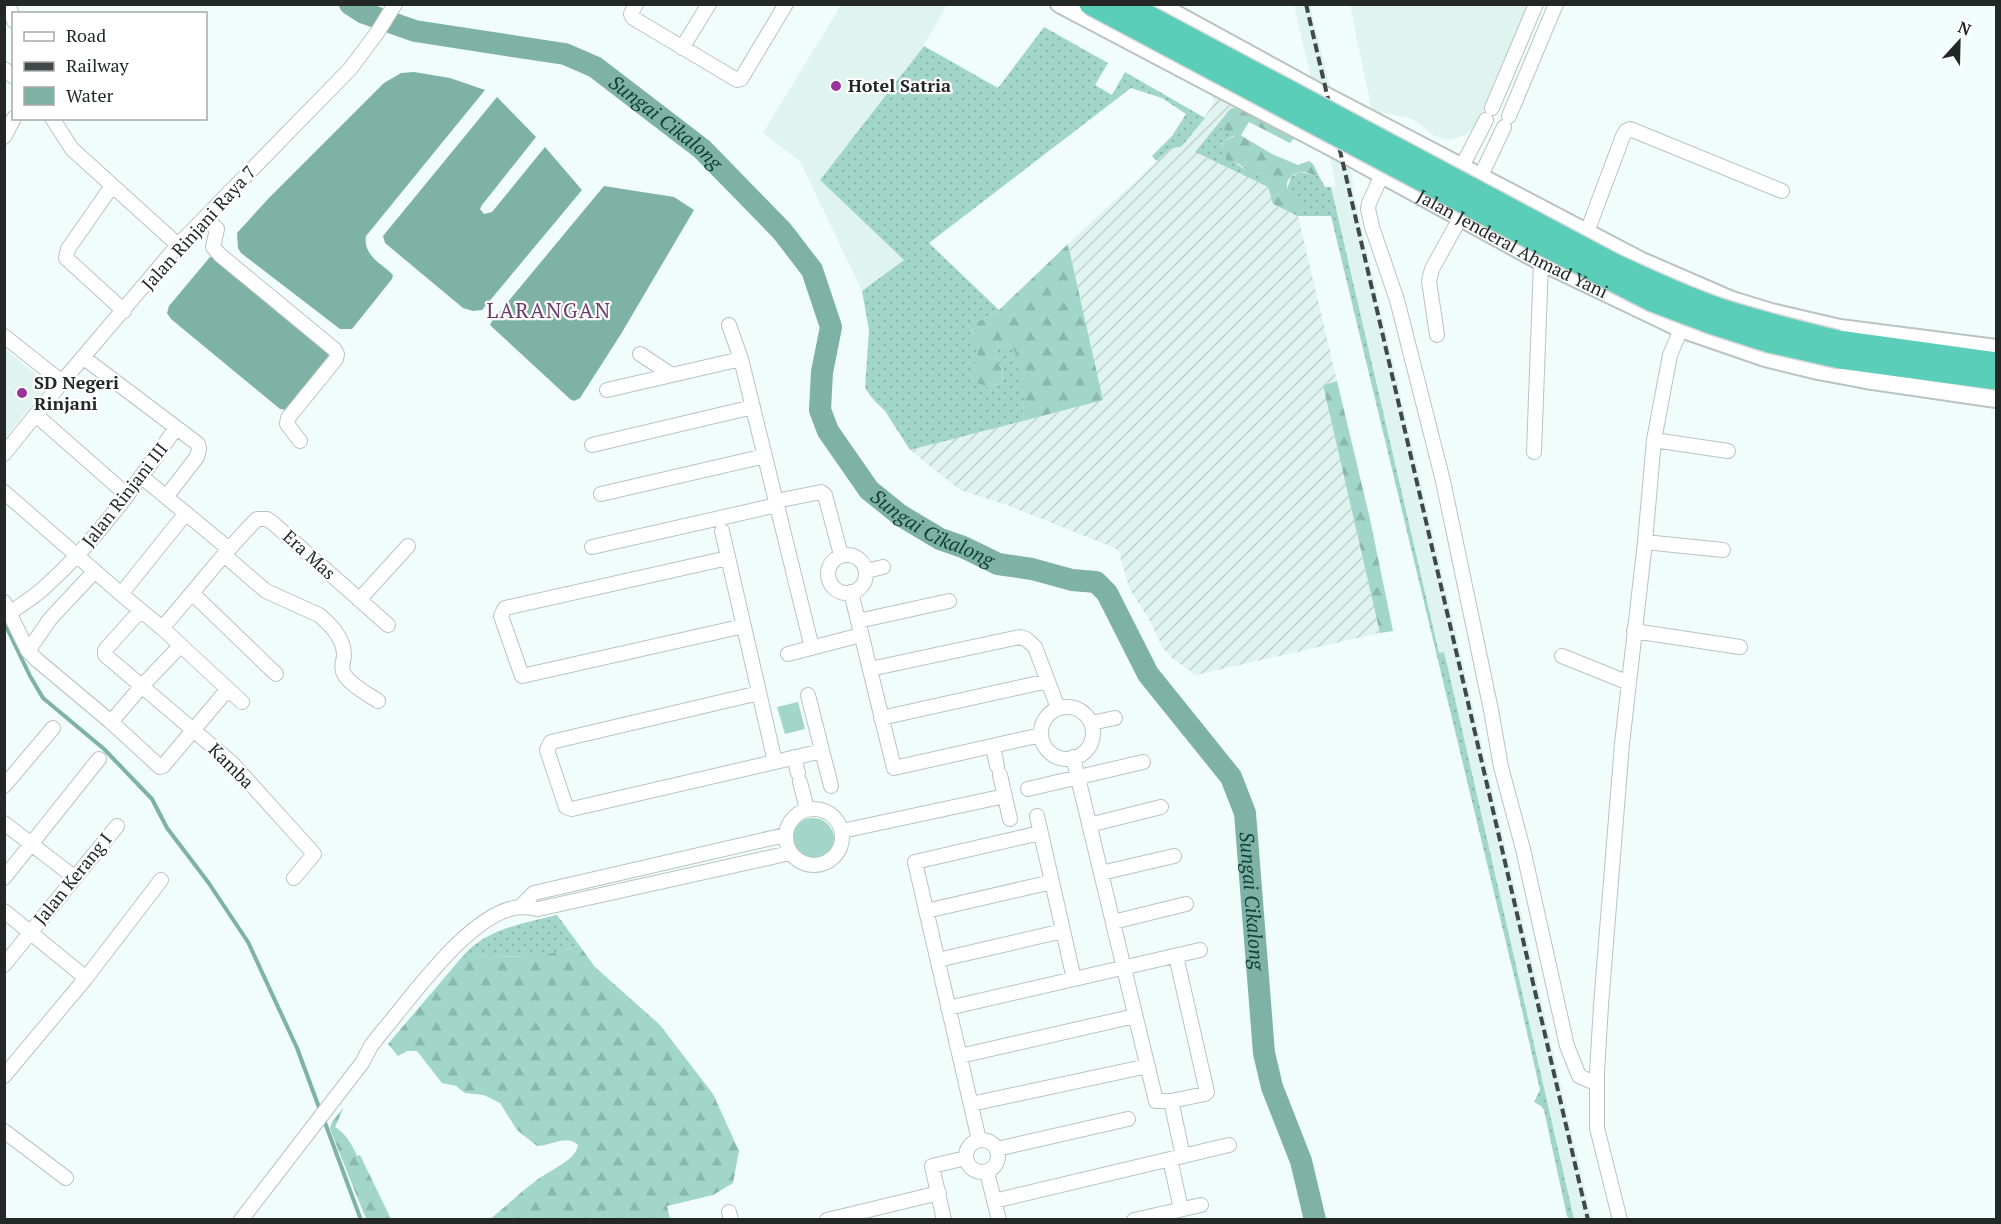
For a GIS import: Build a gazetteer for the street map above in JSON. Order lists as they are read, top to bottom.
{
  "streets": {
    "highway": ["Jalan Jenderal Ahmad Yani"],
    "street": [
      "Jalan Rinjani Raya 7",
      "Jalan Rinjani III",
      "Era Mas",
      "Kamba",
      "Jalan Kerang I"
    ]
  },
  "crossings": [
    ["Jalan Rinjani Raya 7", "Jalan Rinjani III"]
  ],
  "districts": ["LARANGAN"],
  "water": ["Sungai Cikalong"],
  "places": ["Hotel Satria", "SD Negeri Rinjani"],
  "legend": ["Road", "Railway", "Water"],
  "north": "top"
}
